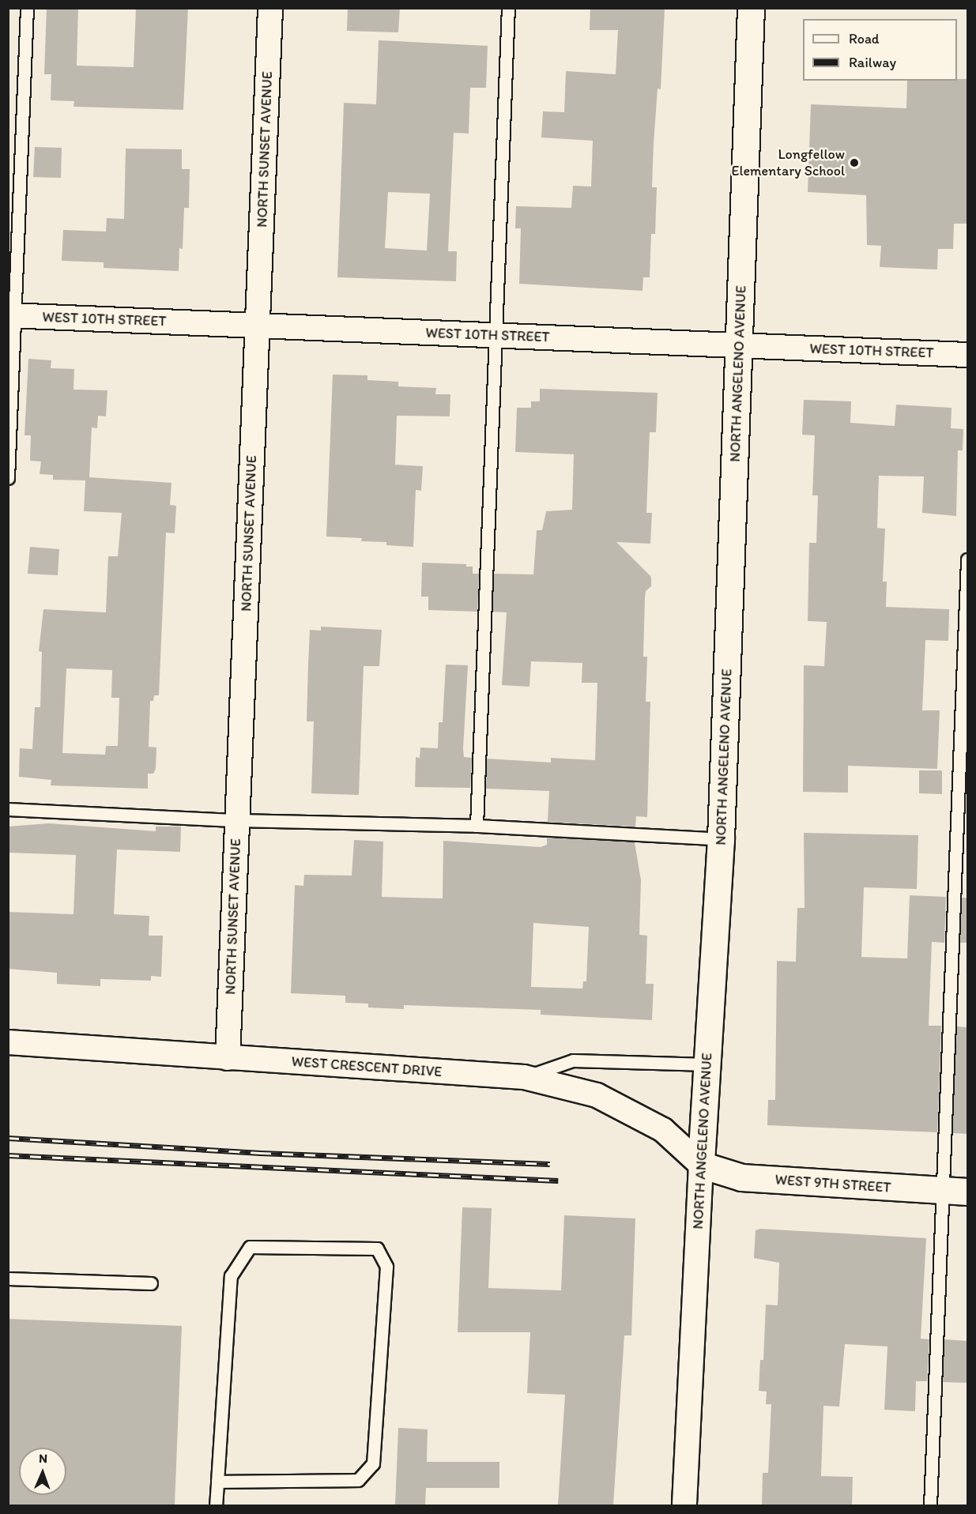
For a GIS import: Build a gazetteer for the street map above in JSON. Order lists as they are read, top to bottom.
{
  "streets": {
    "street": [
      "NORTH SUNSET AVENUE",
      "WEST 10TH STREET",
      "NORTH ANGELENO AVENUE",
      "WEST CRESCENT DRIVE",
      "WEST 9TH STREET"
    ]
  },
  "crossings": [
    ["NORTH SUNSET AVENUE", "WEST 10TH STREET"],
    ["NORTH SUNSET AVENUE", "WEST CRESCENT DRIVE"],
    ["WEST 10TH STREET", "NORTH ANGELENO AVENUE"],
    ["NORTH ANGELENO AVENUE", "WEST CRESCENT DRIVE"],
    ["NORTH ANGELENO AVENUE", "WEST 9TH STREET"],
    ["WEST CRESCENT DRIVE", "WEST 9TH STREET"]
  ],
  "places": ["Longfellow Elementary School"],
  "legend": ["Road", "Railway"],
  "north": "top"
}
